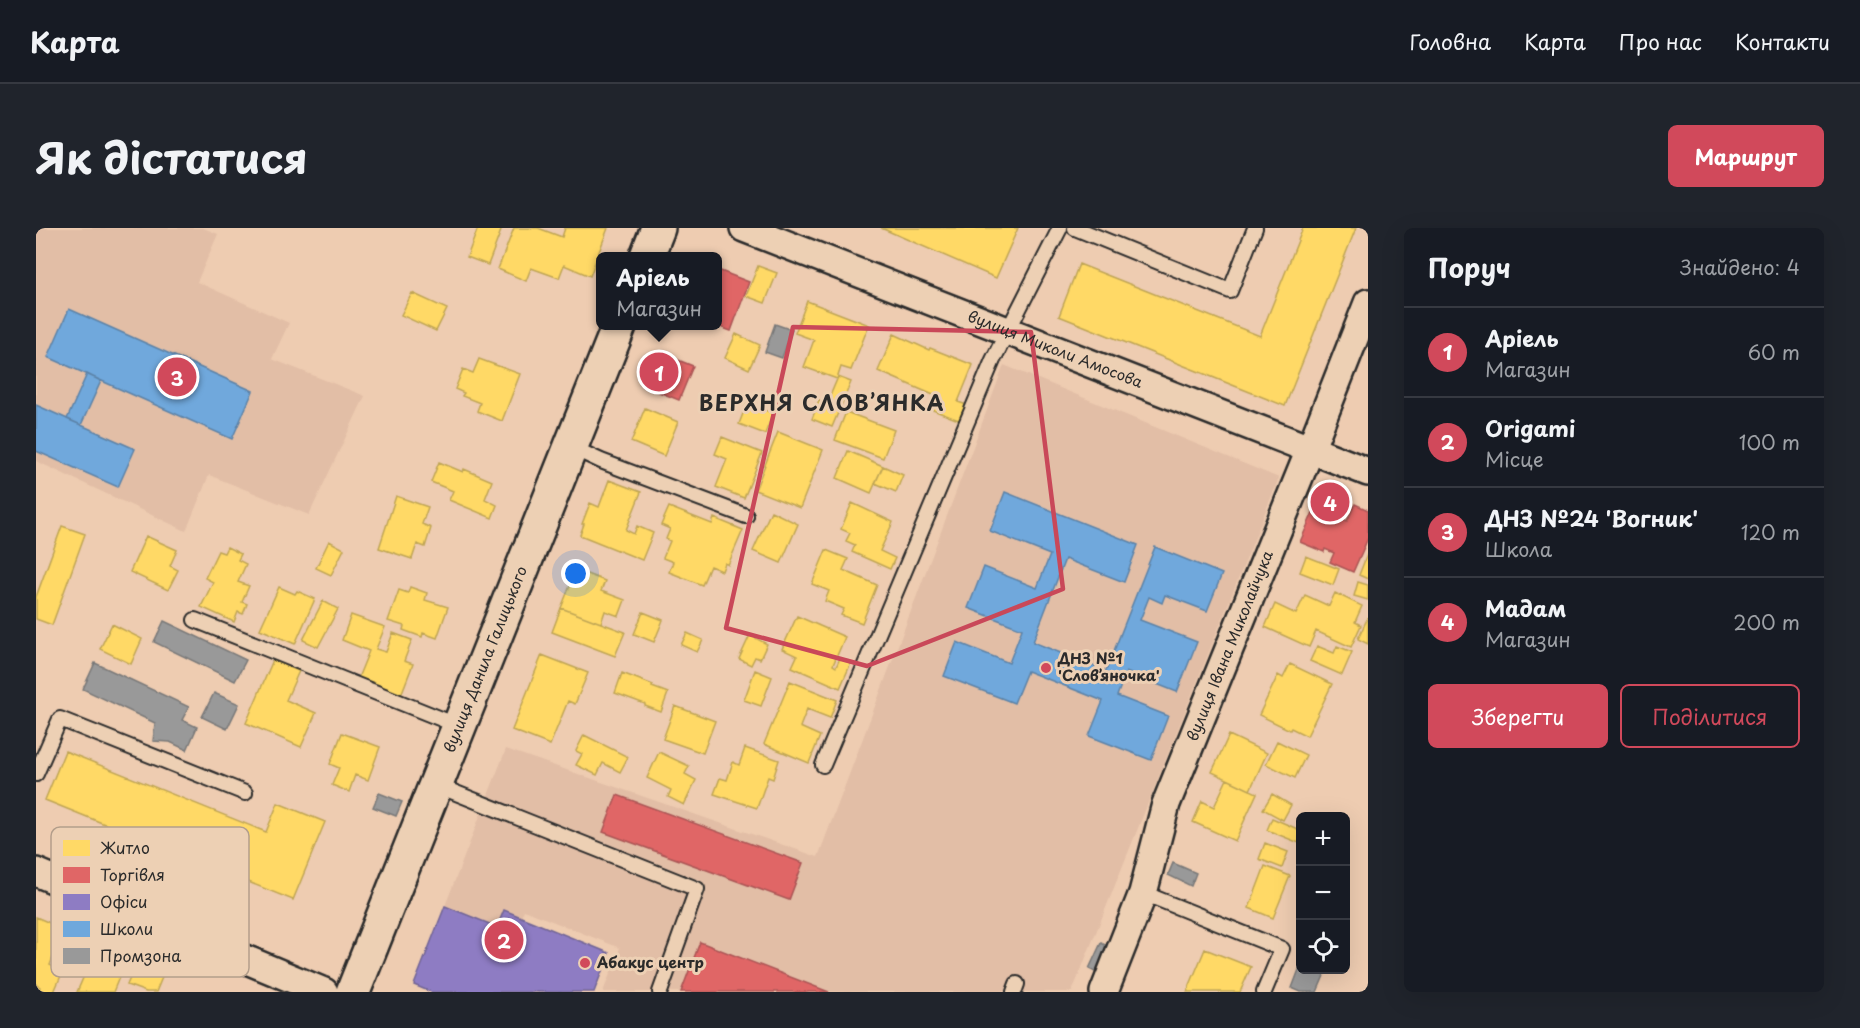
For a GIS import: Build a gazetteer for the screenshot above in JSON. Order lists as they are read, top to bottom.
{
  "streets": {
    "main road": ["вулиця Данила Галицького"],
    "street": ["вулиця Миколи Амосова", "вулиця Івана Миколайчука"]
  },
  "crossings": [
    ["вулиця Миколи Амосова", "вулиця Івана Миколайчука"]
  ],
  "districts": ["ВЕРХНЯ СЛОВ’ЯНКА"],
  "places": ["ДНЗ №1 'Слов’яночка'", "Абакус центр"],
  "legend": [
    "Житло",
    "Торгівля",
    "Офіси",
    "Школи",
    "Промзона"
  ],
  "page": {
    "header": "Карта",
    "nav": [
      "Головна",
      "Карта",
      "Про нас",
      "Контакти"
    ],
    "title": "Як дістатися",
    "buttons": [
      "Маршрут",
      ["Зберегти", "Поділитися"]
    ],
    "heading": ["Поруч", "Знайдено: 4"],
    "popup": ["Аріель", "Магазин"],
    "list": [
      {
        "mark": "1",
        "name": "Аріель",
        "note": "Магазин",
        "value": "60 m"
      },
      {
        "mark": "2",
        "name": "Origami",
        "note": "Місце",
        "value": "100 m"
      },
      {
        "mark": "3",
        "name": "ДНЗ №24 'Вогник'",
        "note": "Школа",
        "value": "120 m"
      },
      {
        "mark": "4",
        "name": "Мадам",
        "note": "Магазин",
        "value": "200 m"
      }
    ],
    "pins": [
      "1",
      "3",
      "4",
      "2"
    ],
    "map_buttons": ["+", "−"]
  }
}
